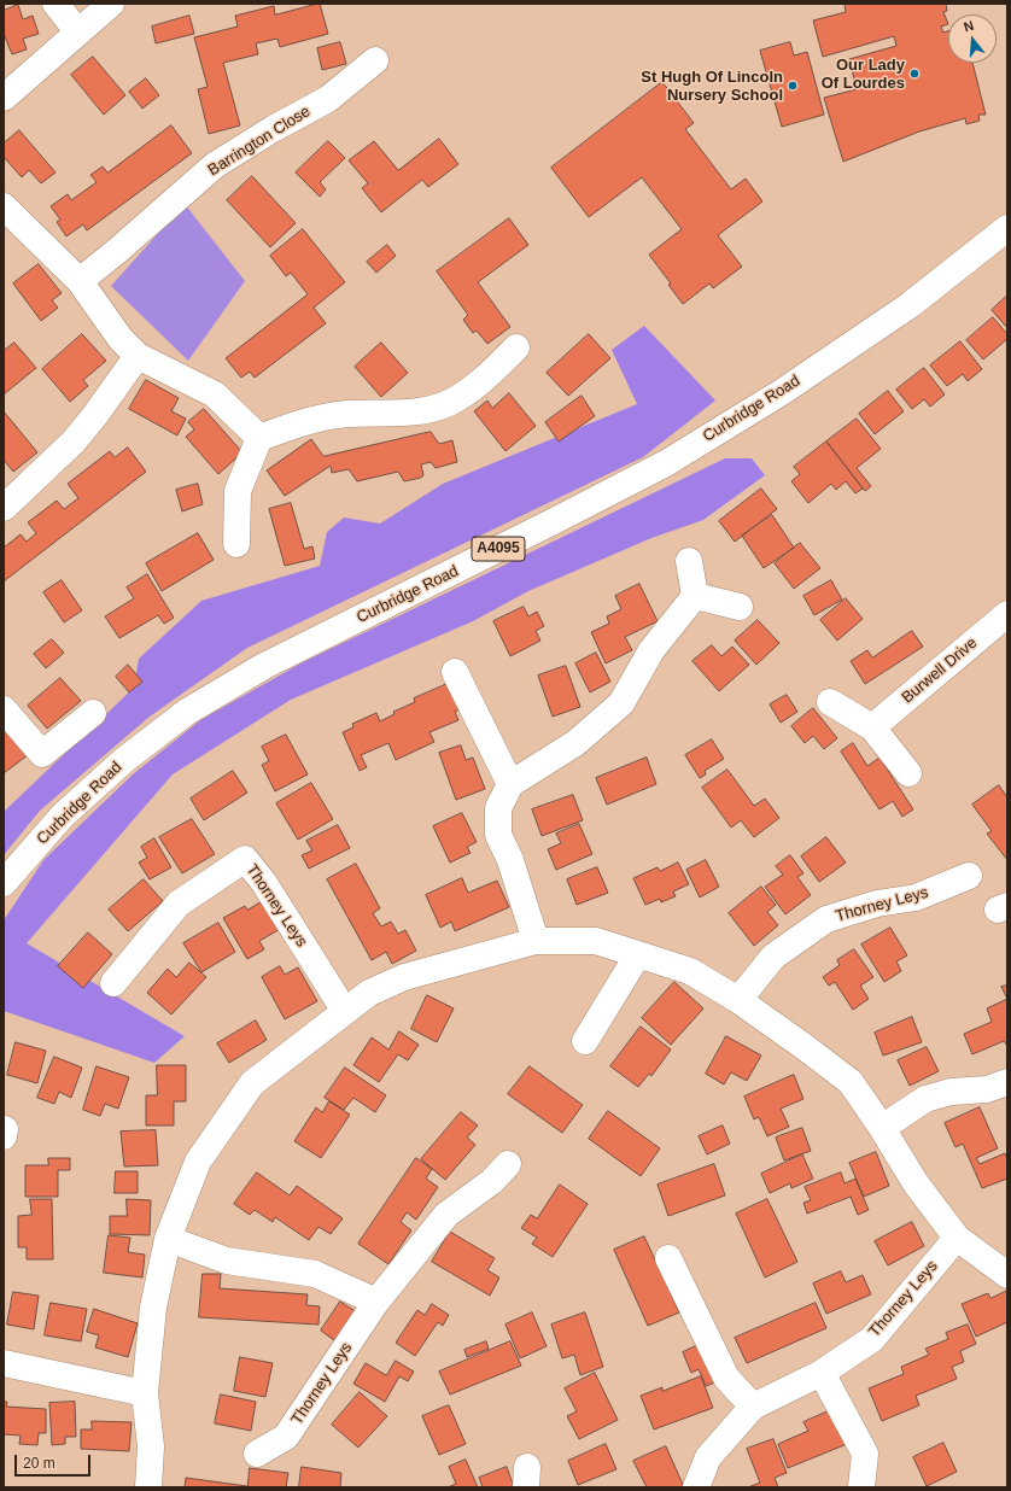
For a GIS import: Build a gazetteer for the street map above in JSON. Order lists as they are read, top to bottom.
{
  "streets": {
    "street": [
      "Barrington Close",
      "Curbridge Road",
      "A4095",
      "Burwell Drive",
      "Thorney Leys"
    ]
  },
  "places": ["Our Lady Of Lourdes", "St Hugh Of Lincoln Nursery School"],
  "scale_bar": "20 m",
  "north": "top"
}
